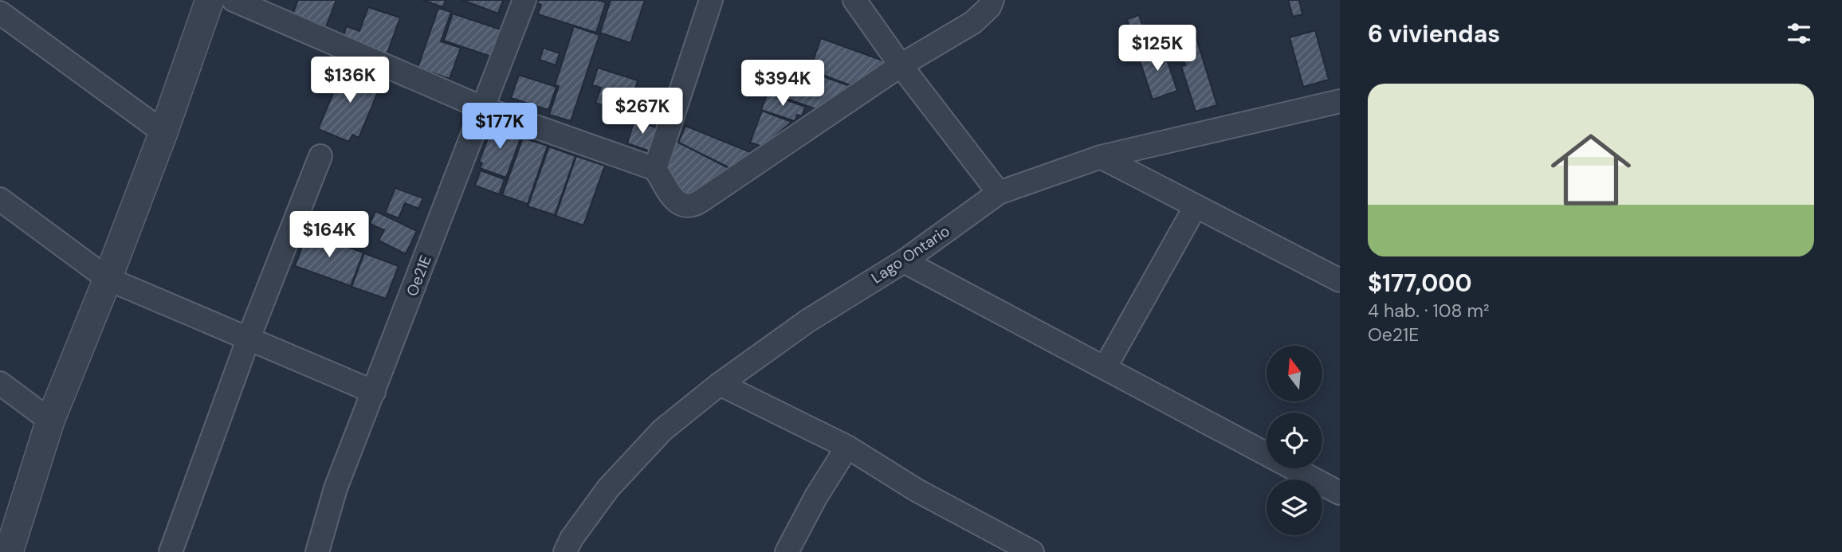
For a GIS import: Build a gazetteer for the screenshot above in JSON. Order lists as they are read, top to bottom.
{
  "streets": {
    "street": ["Lago Ontario", "Oe21E"]
  },
  "north": "top",
  "page": {
    "heading": "6 viviendas",
    "price": [
      "$125K",
      "$136K",
      "$394K",
      "$267K",
      "$177K",
      "$164K"
    ],
    "list": [
      {
        "name": "$177,000",
        "note": "4 hab. · 108 m² · Oe21E"
      }
    ]
  }
}
